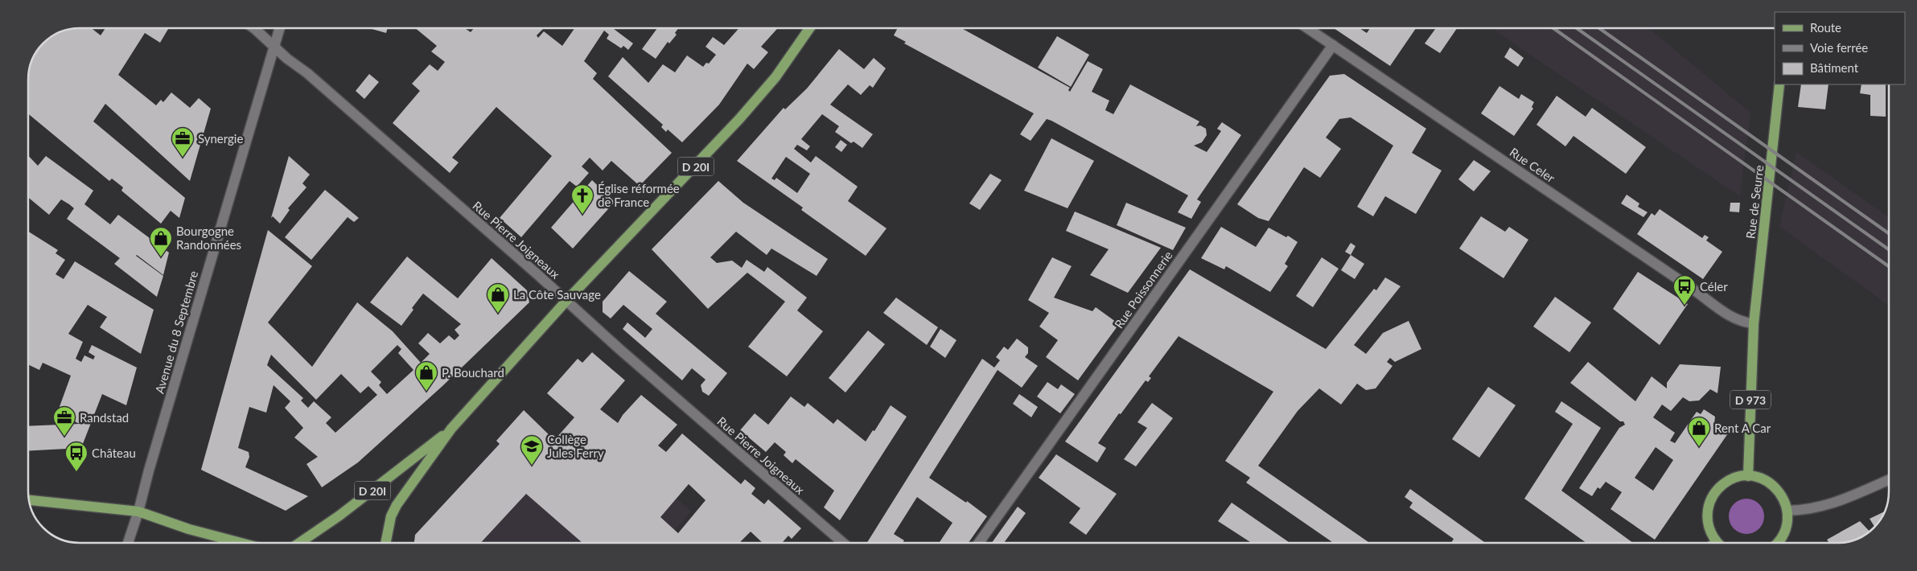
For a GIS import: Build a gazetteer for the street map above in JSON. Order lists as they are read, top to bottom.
{
  "streets": {
    "main road": ["D 20I", "Rue de Seurre", "D 973"],
    "street": [
      "Rue Celer",
      "Rue Pierre Joigneaux",
      "Rue Poissonnerie",
      "Avenue du 8 Septembre"
    ]
  },
  "crossings": [
    ["Rue Celer", "Rue de Seurre"],
    ["Rue Celer", "Rue Poissonnerie"],
    ["Rue Celer", "D 973"],
    ["D 20I", "Rue Pierre Joigneaux"],
    ["Rue de Seurre", "D 973"],
    ["Rue Pierre Joigneaux", "Avenue du 8 Septembre"]
  ],
  "places": {
    "office": ["Synergie", "Randstad"],
    "church": ["Église réformée de France"],
    "shop": [
      "Bourgogne Randonnées",
      "La Côte Sauvage",
      "P. Bouchard",
      "Rent A Car"
    ],
    "bus stop": ["Céler", "Château"],
    "school or university": ["Collège Jules Ferry"]
  },
  "legend": ["Route", "Voie ferrée", "Bâtiment"]
}
